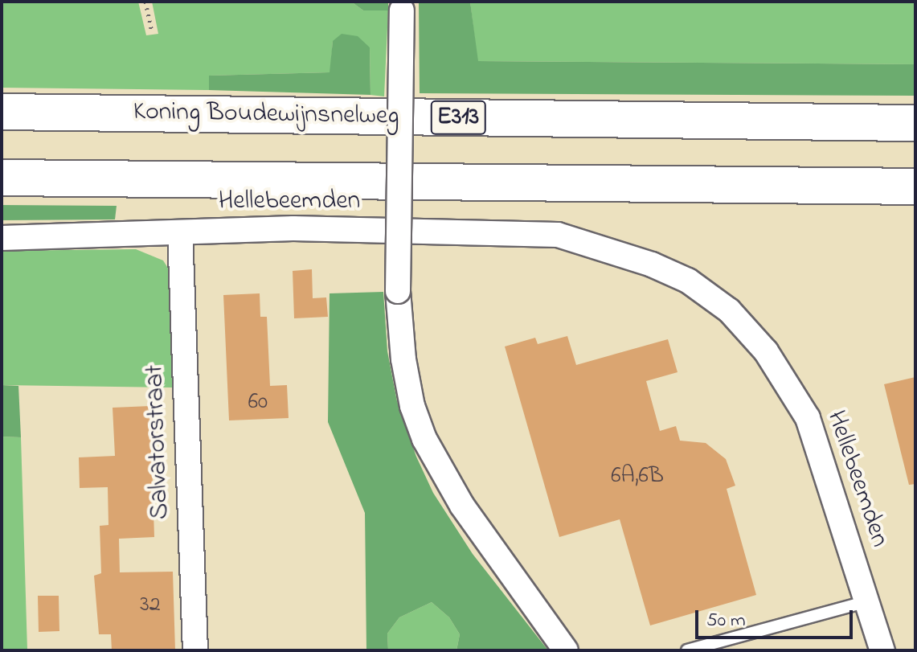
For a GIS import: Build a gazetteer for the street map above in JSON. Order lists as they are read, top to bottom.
{
  "streets": {
    "highway": ["Koning Boudewijnsnelweg", "E313"],
    "street": ["Hellebeemden", "Salvatorstraat"]
  },
  "crossings": [
    ["Hellebeemden", "Salvatorstraat"]
  ],
  "house_numbers": ["60", "6A,6B", "32"],
  "scale_bar": "50 m"
}
